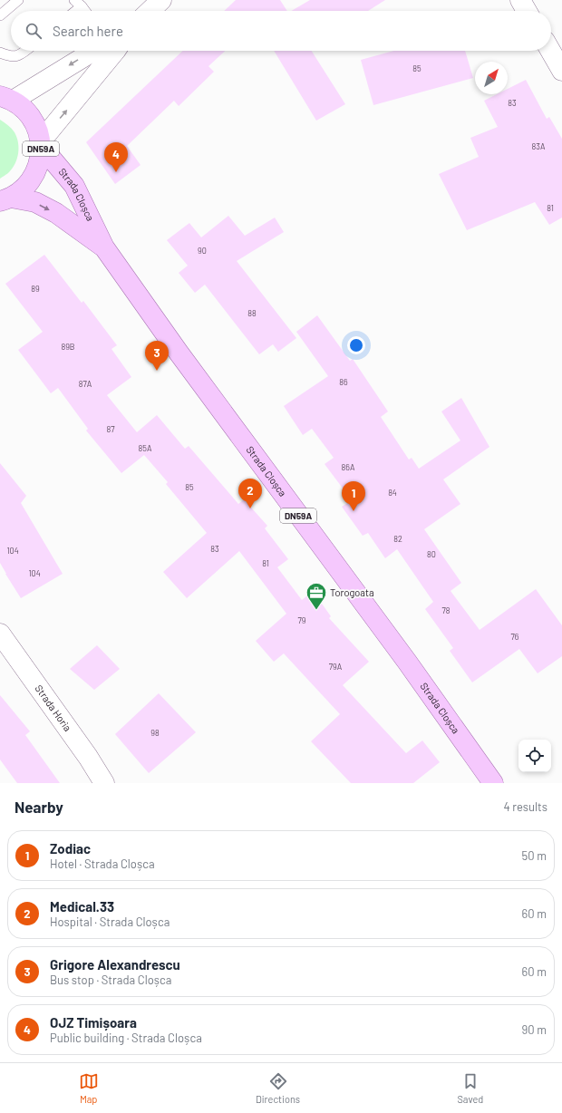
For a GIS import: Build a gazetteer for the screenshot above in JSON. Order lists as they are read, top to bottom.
{
  "streets": {
    "main road": ["DN59A", "Strada Cloșca"],
    "street": ["Strada Horia"]
  },
  "crossings": [
    ["DN59A", "Strada Cloșca"]
  ],
  "places": {
    "office": ["Torogoata"]
  },
  "house_numbers": [
    "85",
    "83",
    "83A",
    "81",
    "90",
    "89",
    "88",
    "89B",
    "86",
    "87A",
    "87",
    "85A",
    "86A",
    "85",
    "84",
    "82",
    "83",
    "104",
    "80",
    "81",
    "104",
    "78",
    "79",
    "76",
    "79A",
    "98"
  ],
  "north": "top right",
  "page": {
    "search": "Search here",
    "pins": [
      "4",
      "3",
      "2",
      "1"
    ],
    "heading": ["Nearby", "4 results"],
    "list": [
      {
        "mark": "1",
        "name": "Zodiac",
        "note": "Hotel · Strada Cloșca",
        "value": "50 m"
      },
      {
        "mark": "2",
        "name": "Medical.33",
        "note": "Hospital · Strada Cloșca",
        "value": "60 m"
      },
      {
        "mark": "3",
        "name": "Grigore Alexandrescu",
        "note": "Bus stop · Strada Cloșca",
        "value": "60 m"
      },
      {
        "mark": "4",
        "name": "OJZ Timișoara",
        "note": "Public building · Strada Cloșca",
        "value": "90 m"
      }
    ],
    "nav": ["Map", "Directions", "Saved"]
  }
}
